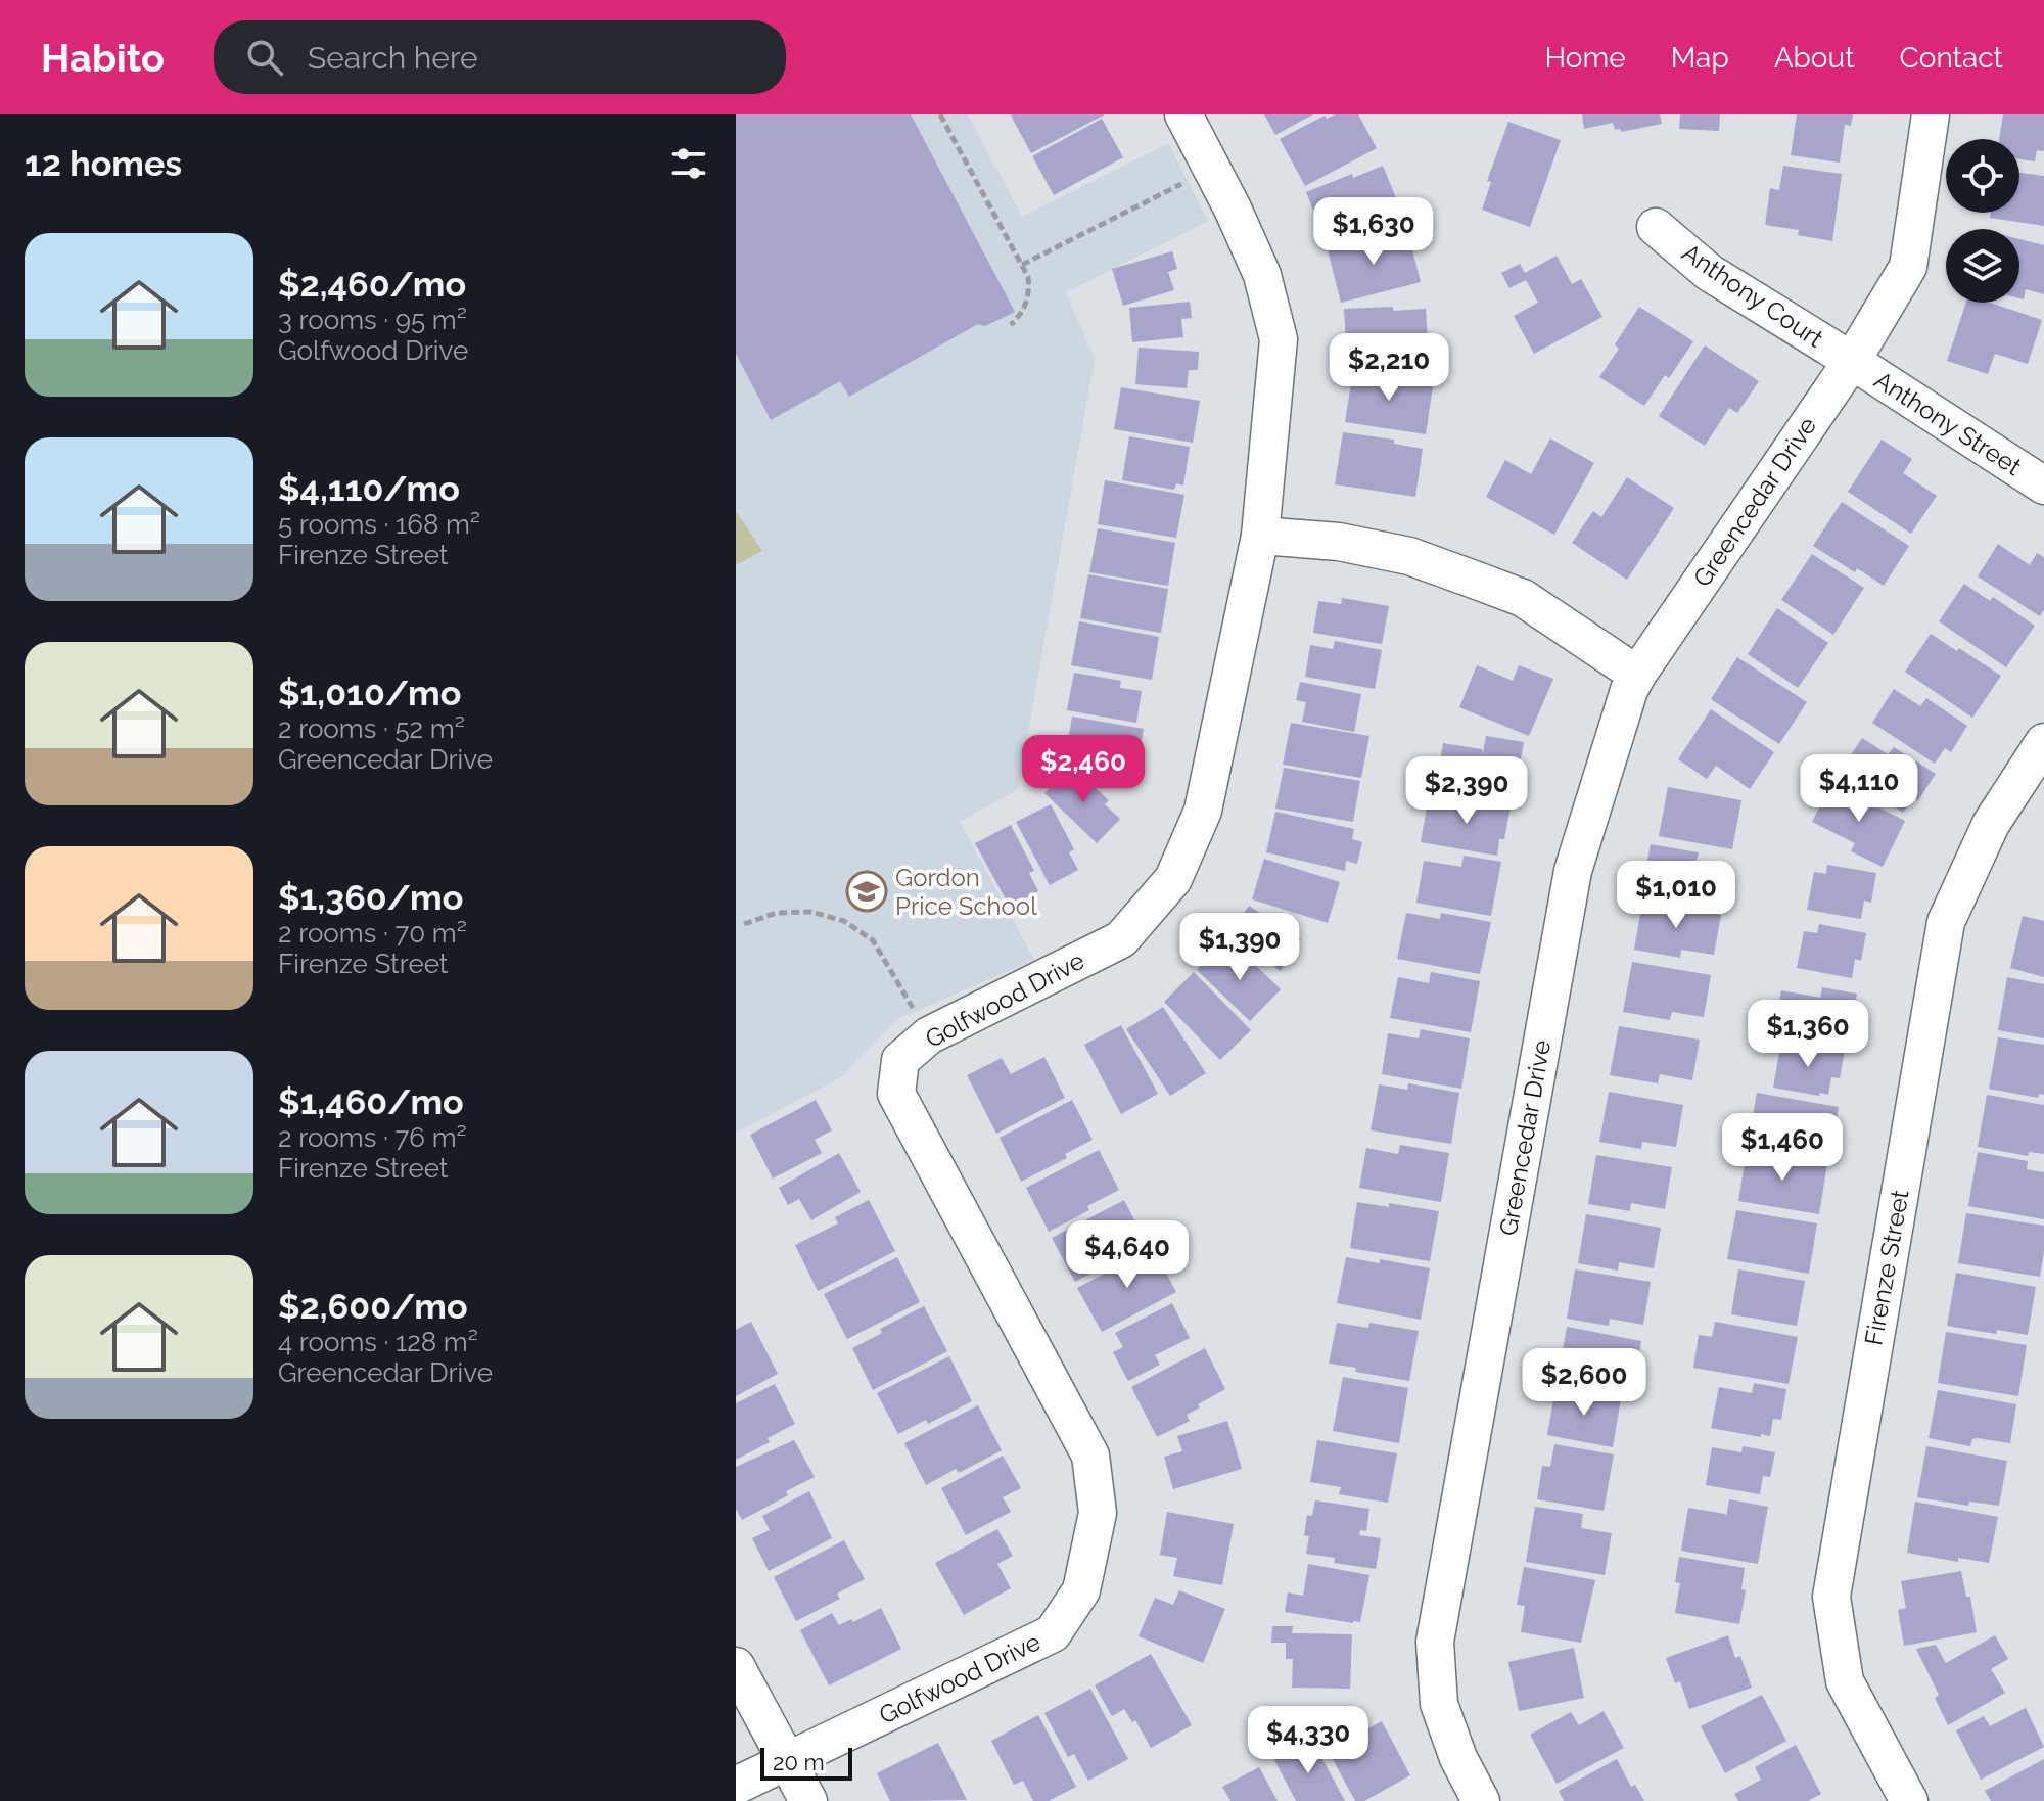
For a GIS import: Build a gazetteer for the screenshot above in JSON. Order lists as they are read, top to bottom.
{
  "streets": {
    "street": [
      "Anthony Court",
      "Anthony Street",
      "Greencedar Drive",
      "Golfwood Drive",
      "Firenze Street"
    ]
  },
  "crossings": [
    ["Anthony Court", "Anthony Street"],
    ["Anthony Court", "Greencedar Drive"],
    ["Anthony Street", "Greencedar Drive"]
  ],
  "places": {
    "school or university": ["Gordon Price School"]
  },
  "scale_bar": "20 m",
  "page": {
    "header": "Habito",
    "search": "Search here",
    "nav": [
      "Home",
      "Map",
      "About",
      "Contact"
    ],
    "heading": "12 homes",
    "price": [
      "$1,630",
      "$2,210",
      "$2,460",
      "$4,110",
      "$2,390",
      "$1,010",
      "$1,390",
      "$1,360",
      "$1,460",
      "$4,640",
      "$2,600",
      "$4,330"
    ],
    "list": [
      {
        "name": "$2,460/mo",
        "note": "3 rooms · 95 m² · Golfwood Drive"
      },
      {
        "name": "$4,110/mo",
        "note": "5 rooms · 168 m² · Firenze Street"
      },
      {
        "name": "$1,010/mo",
        "note": "2 rooms · 52 m² · Greencedar Drive"
      },
      {
        "name": "$1,360/mo",
        "note": "2 rooms · 70 m² · Firenze Street"
      },
      {
        "name": "$1,460/mo",
        "note": "2 rooms · 76 m² · Firenze Street"
      },
      {
        "name": "$2,600/mo",
        "note": "4 rooms · 128 m² · Greencedar Drive"
      }
    ],
    "scale": "20 m"
  }
}
